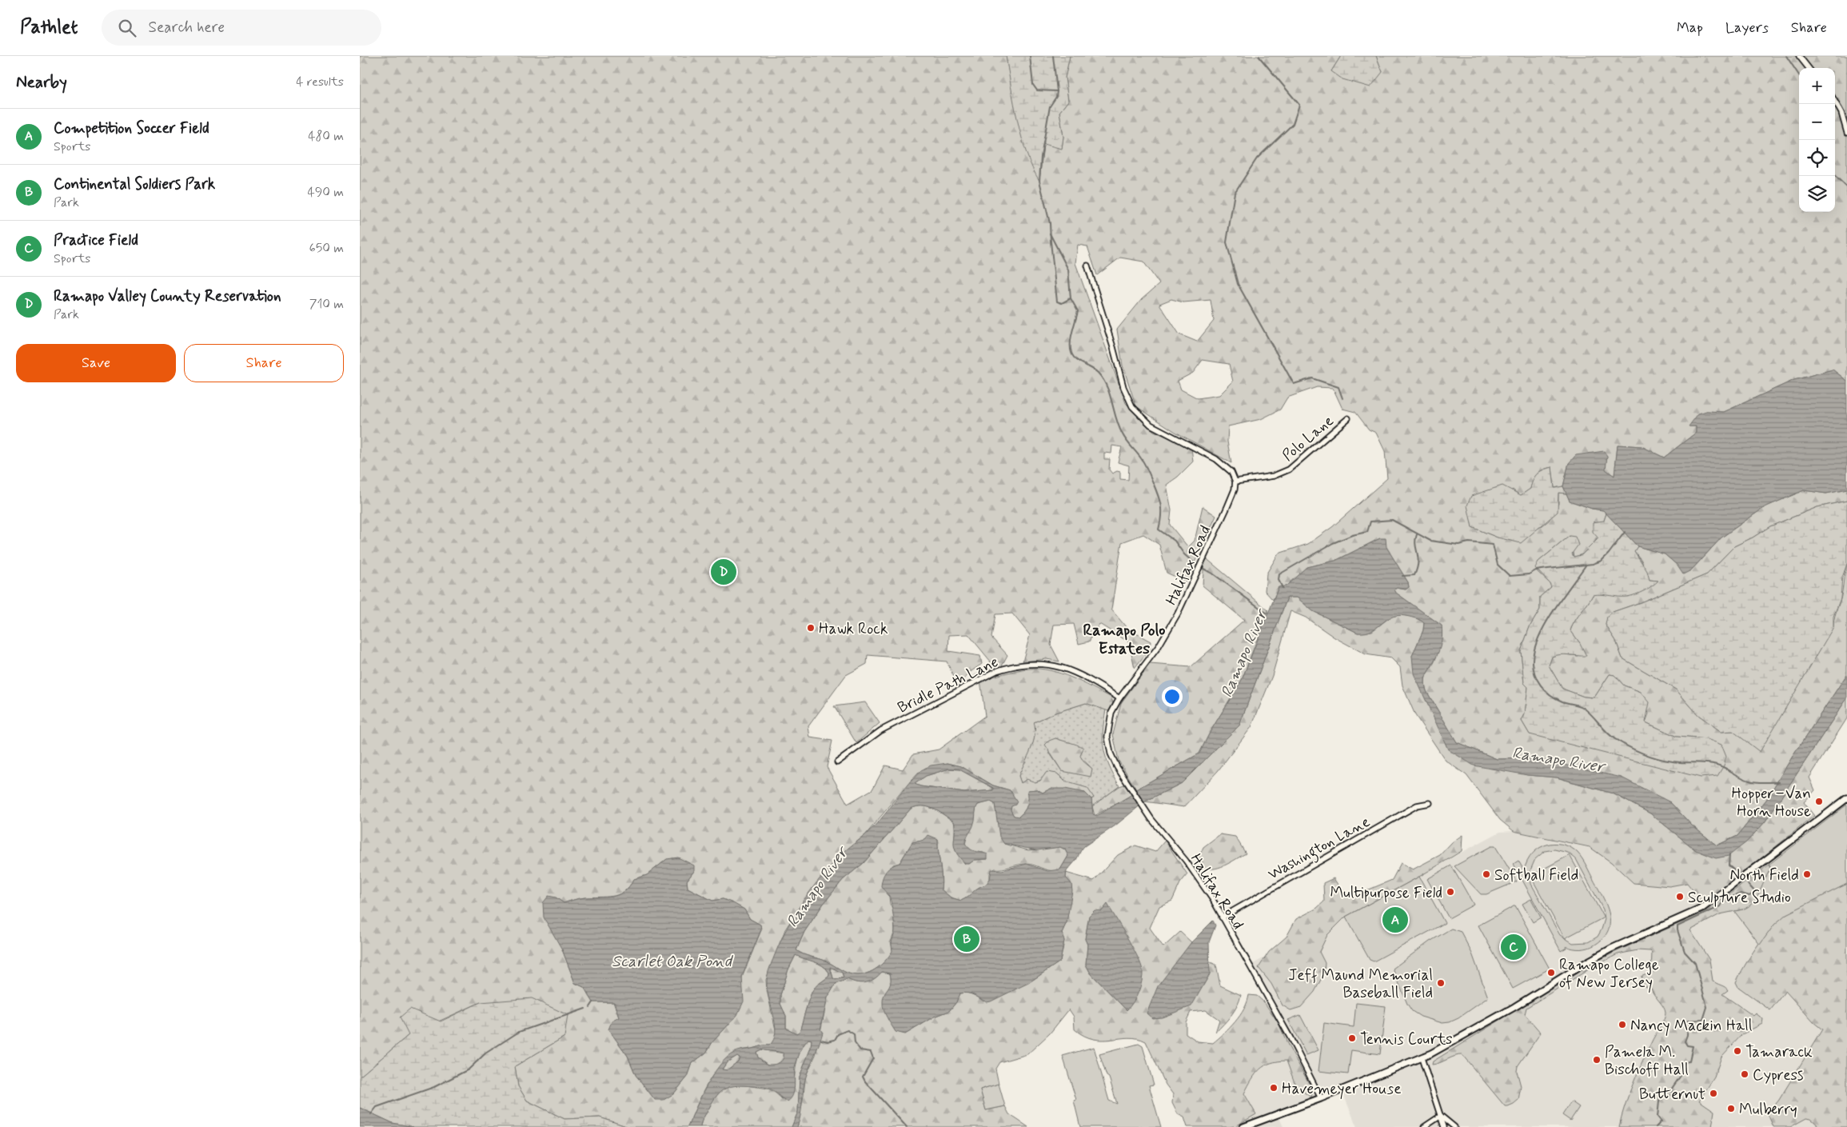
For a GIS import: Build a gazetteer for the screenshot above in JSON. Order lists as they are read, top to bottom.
{
  "streets": {
    "street": [
      "Polo Lane",
      "Halifax Road",
      "Bridle Path Lane",
      "Washington Lane"
    ]
  },
  "crossings": [
    ["Polo Lane", "Halifax Road"],
    ["Halifax Road", "Bridle Path Lane"],
    ["Halifax Road", "Washington Lane"]
  ],
  "districts": ["Ramapo Polo Estates"],
  "water": ["Ramapo River", "Scarlet Oak Pond"],
  "places": [
    "Hawk Rock",
    "Hopper–Van Horn House",
    "Softball Field",
    "North Field",
    "Multipurpose Field",
    "Sculpture Studio",
    "Ramapo College of New Jersey",
    "Jeff Maund Memorial Baseball Field",
    "Nancy Mackin Hall",
    "Tennis Courts",
    "Tamarack",
    "Pamela M. Bischoff Hall",
    "Cypress",
    "Havemeyer House",
    "Butternut",
    "Mulberry"
  ],
  "page": {
    "header": "Pathlet",
    "search": "Search here",
    "nav": ["Map", "Layers", "Share"],
    "heading": ["Nearby", "4 results"],
    "map_buttons": ["+", "−"],
    "list": [
      {
        "mark": "A",
        "name": "Competition Soccer Field",
        "note": "Sports",
        "value": "480 m"
      },
      {
        "mark": "B",
        "name": "Continental Soldiers Park",
        "note": "Park",
        "value": "490 m"
      },
      {
        "mark": "C",
        "name": "Practice Field",
        "note": "Sports",
        "value": "650 m"
      },
      {
        "mark": "D",
        "name": "Ramapo Valley County Reservation",
        "note": "Park",
        "value": "710 m"
      }
    ],
    "buttons": ["Save", "Share"],
    "pins": [
      "D",
      "A",
      "B",
      "C"
    ]
  }
}
